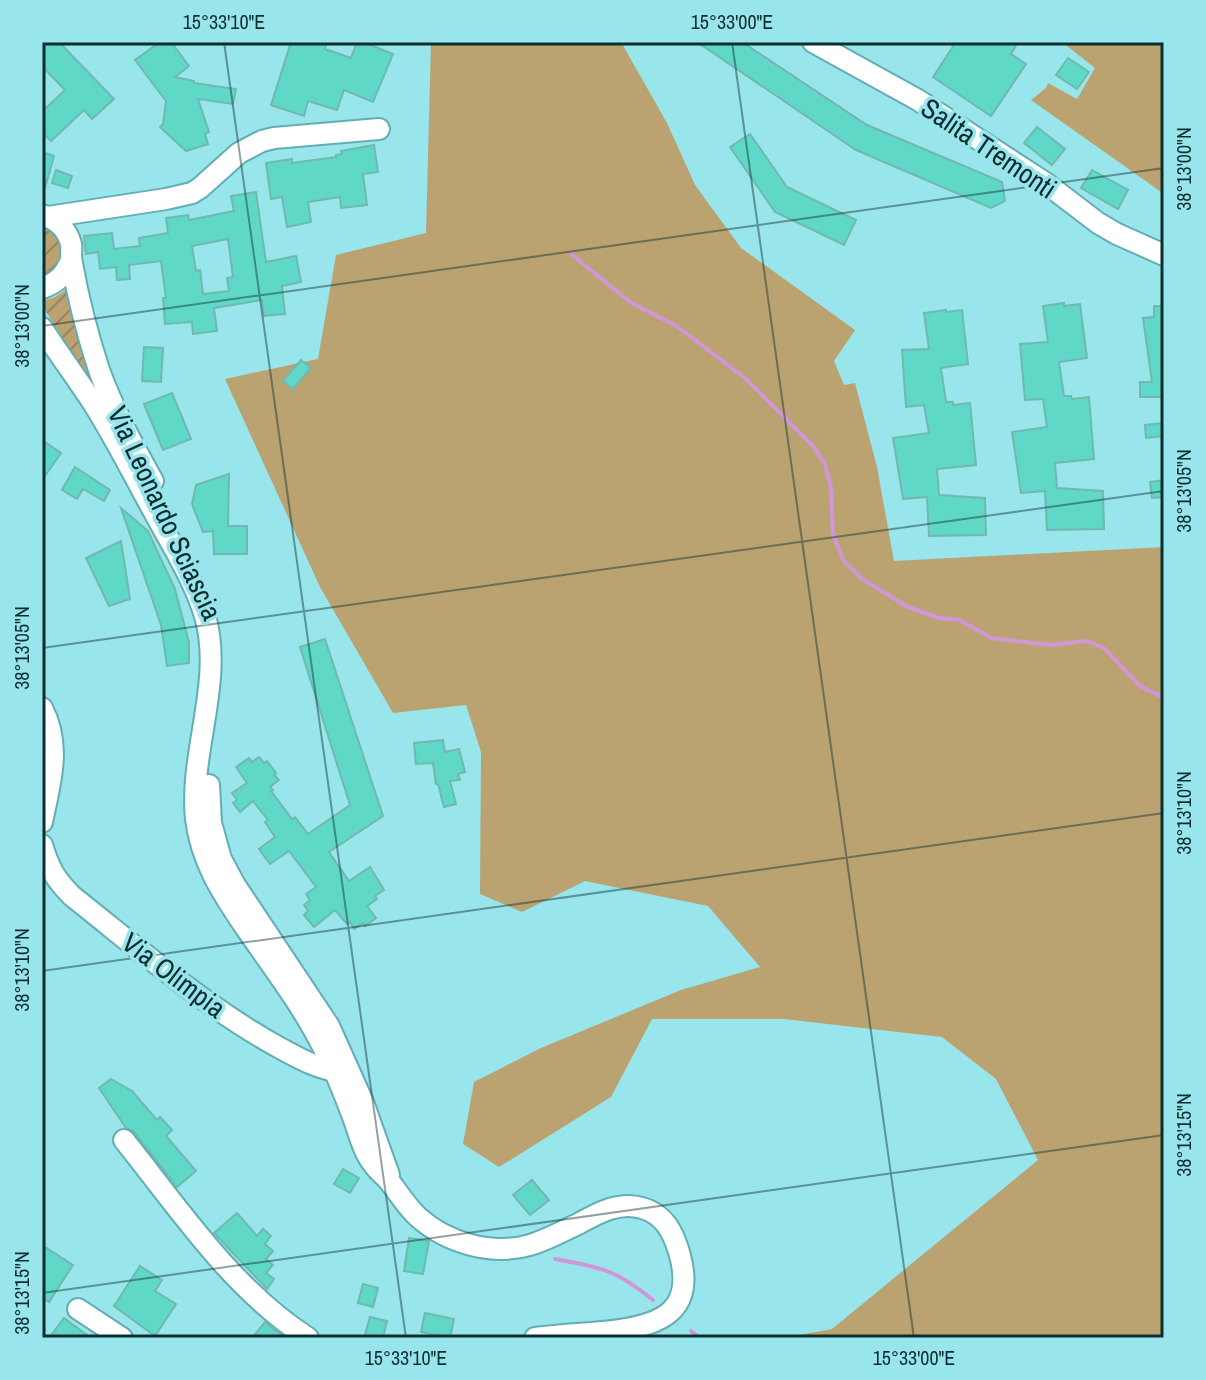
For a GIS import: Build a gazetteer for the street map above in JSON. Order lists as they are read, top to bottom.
{
  "streets": {
    "street": ["Salita Tremonti", "Via Leonardo Sciascia", "Via Olimpia"]
  },
  "crossings": [
    ["Via Leonardo Sciascia", "Via Olimpia"]
  ],
  "coordinates": [
    "15°33'10\"E",
    "15°33'00\"E",
    "38°13'00\"N",
    "38°13'05\"N",
    "38°13'10\"N",
    "38°13'15\"N"
  ]
}
